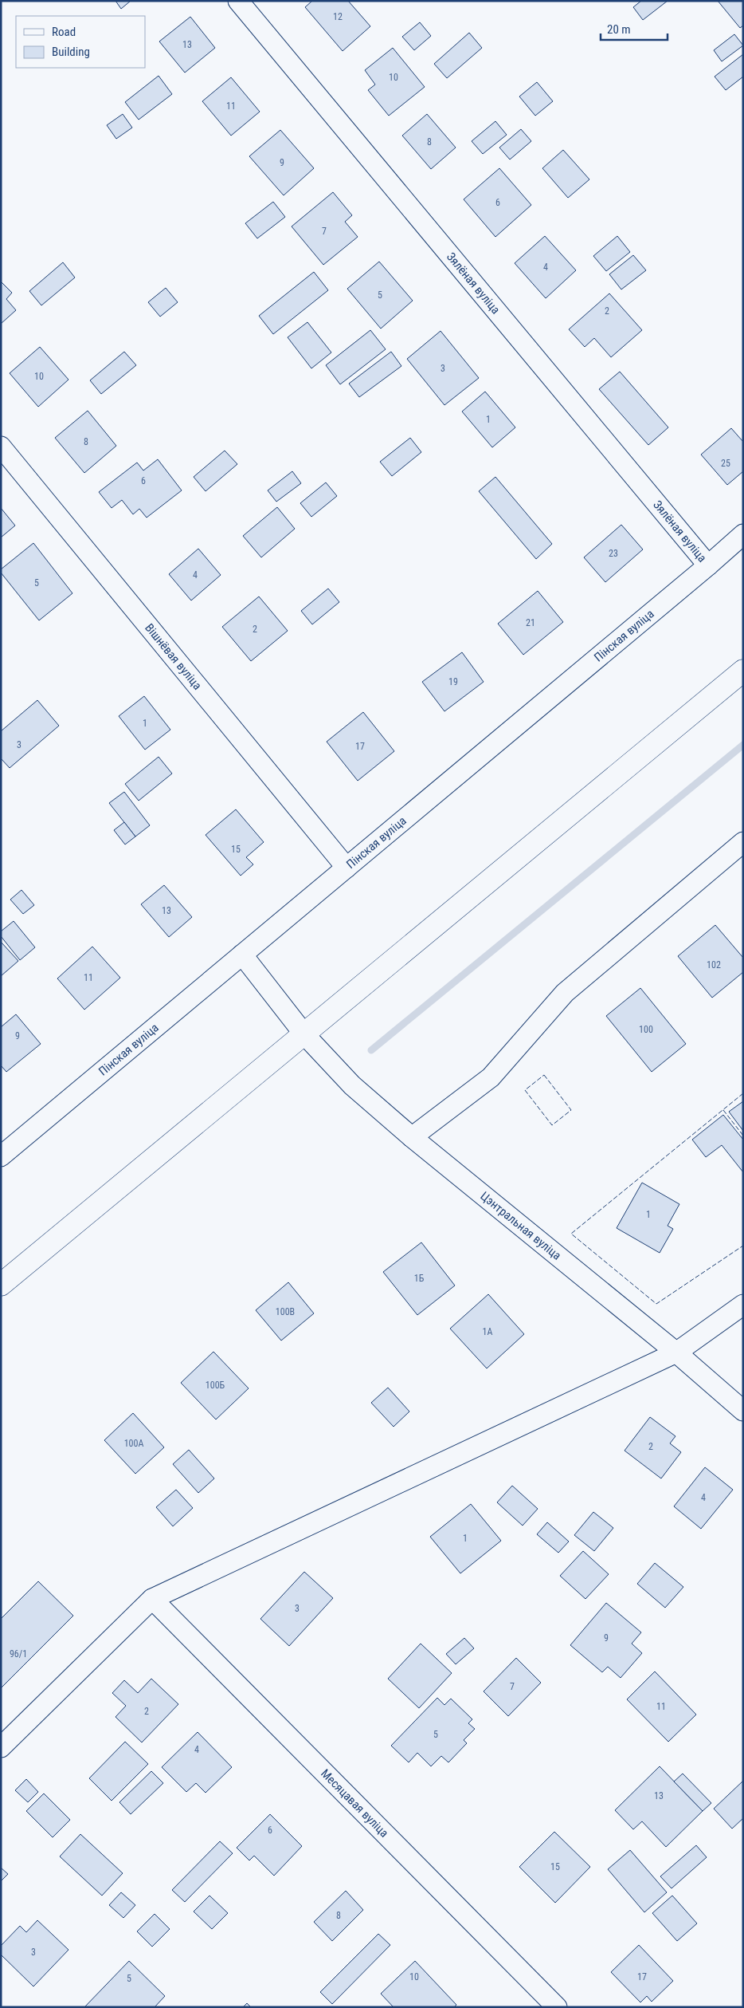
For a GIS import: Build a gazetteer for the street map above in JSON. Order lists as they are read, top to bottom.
{
  "streets": {
    "street": [
      "Зялёная вуліца",
      "Пінская вуліца",
      "Вішнёвая вуліца",
      "Цэнтральная вуліца",
      "Месяцавая вуліца"
    ]
  },
  "crossings": [
    ["Зялёная вуліца", "Пінская вуліца"],
    ["Пінская вуліца", "Вішнёвая вуліца"],
    ["Пінская вуліца", "Цэнтральная вуліца"]
  ],
  "house_numbers": [
    "12",
    "13",
    "10",
    "11",
    "8",
    "9",
    "6",
    "7",
    "4",
    "5",
    "2",
    "3",
    "10",
    "1",
    "8",
    "25",
    "6",
    "23",
    "4",
    "5",
    "21",
    "2",
    "19",
    "1",
    "3",
    "17",
    "15",
    "13",
    "102",
    "11",
    "100",
    "9",
    "1",
    "1Б",
    "100В",
    "1А",
    "100Б",
    "100А",
    "2",
    "4",
    "1",
    "3",
    "9",
    "96/1",
    "7",
    "11",
    "2",
    "5",
    "4",
    "13",
    "6",
    "15",
    "8",
    "3",
    "10",
    "17",
    "5"
  ],
  "legend": ["Road", "Building"],
  "scale_bar": "20 m"
}
